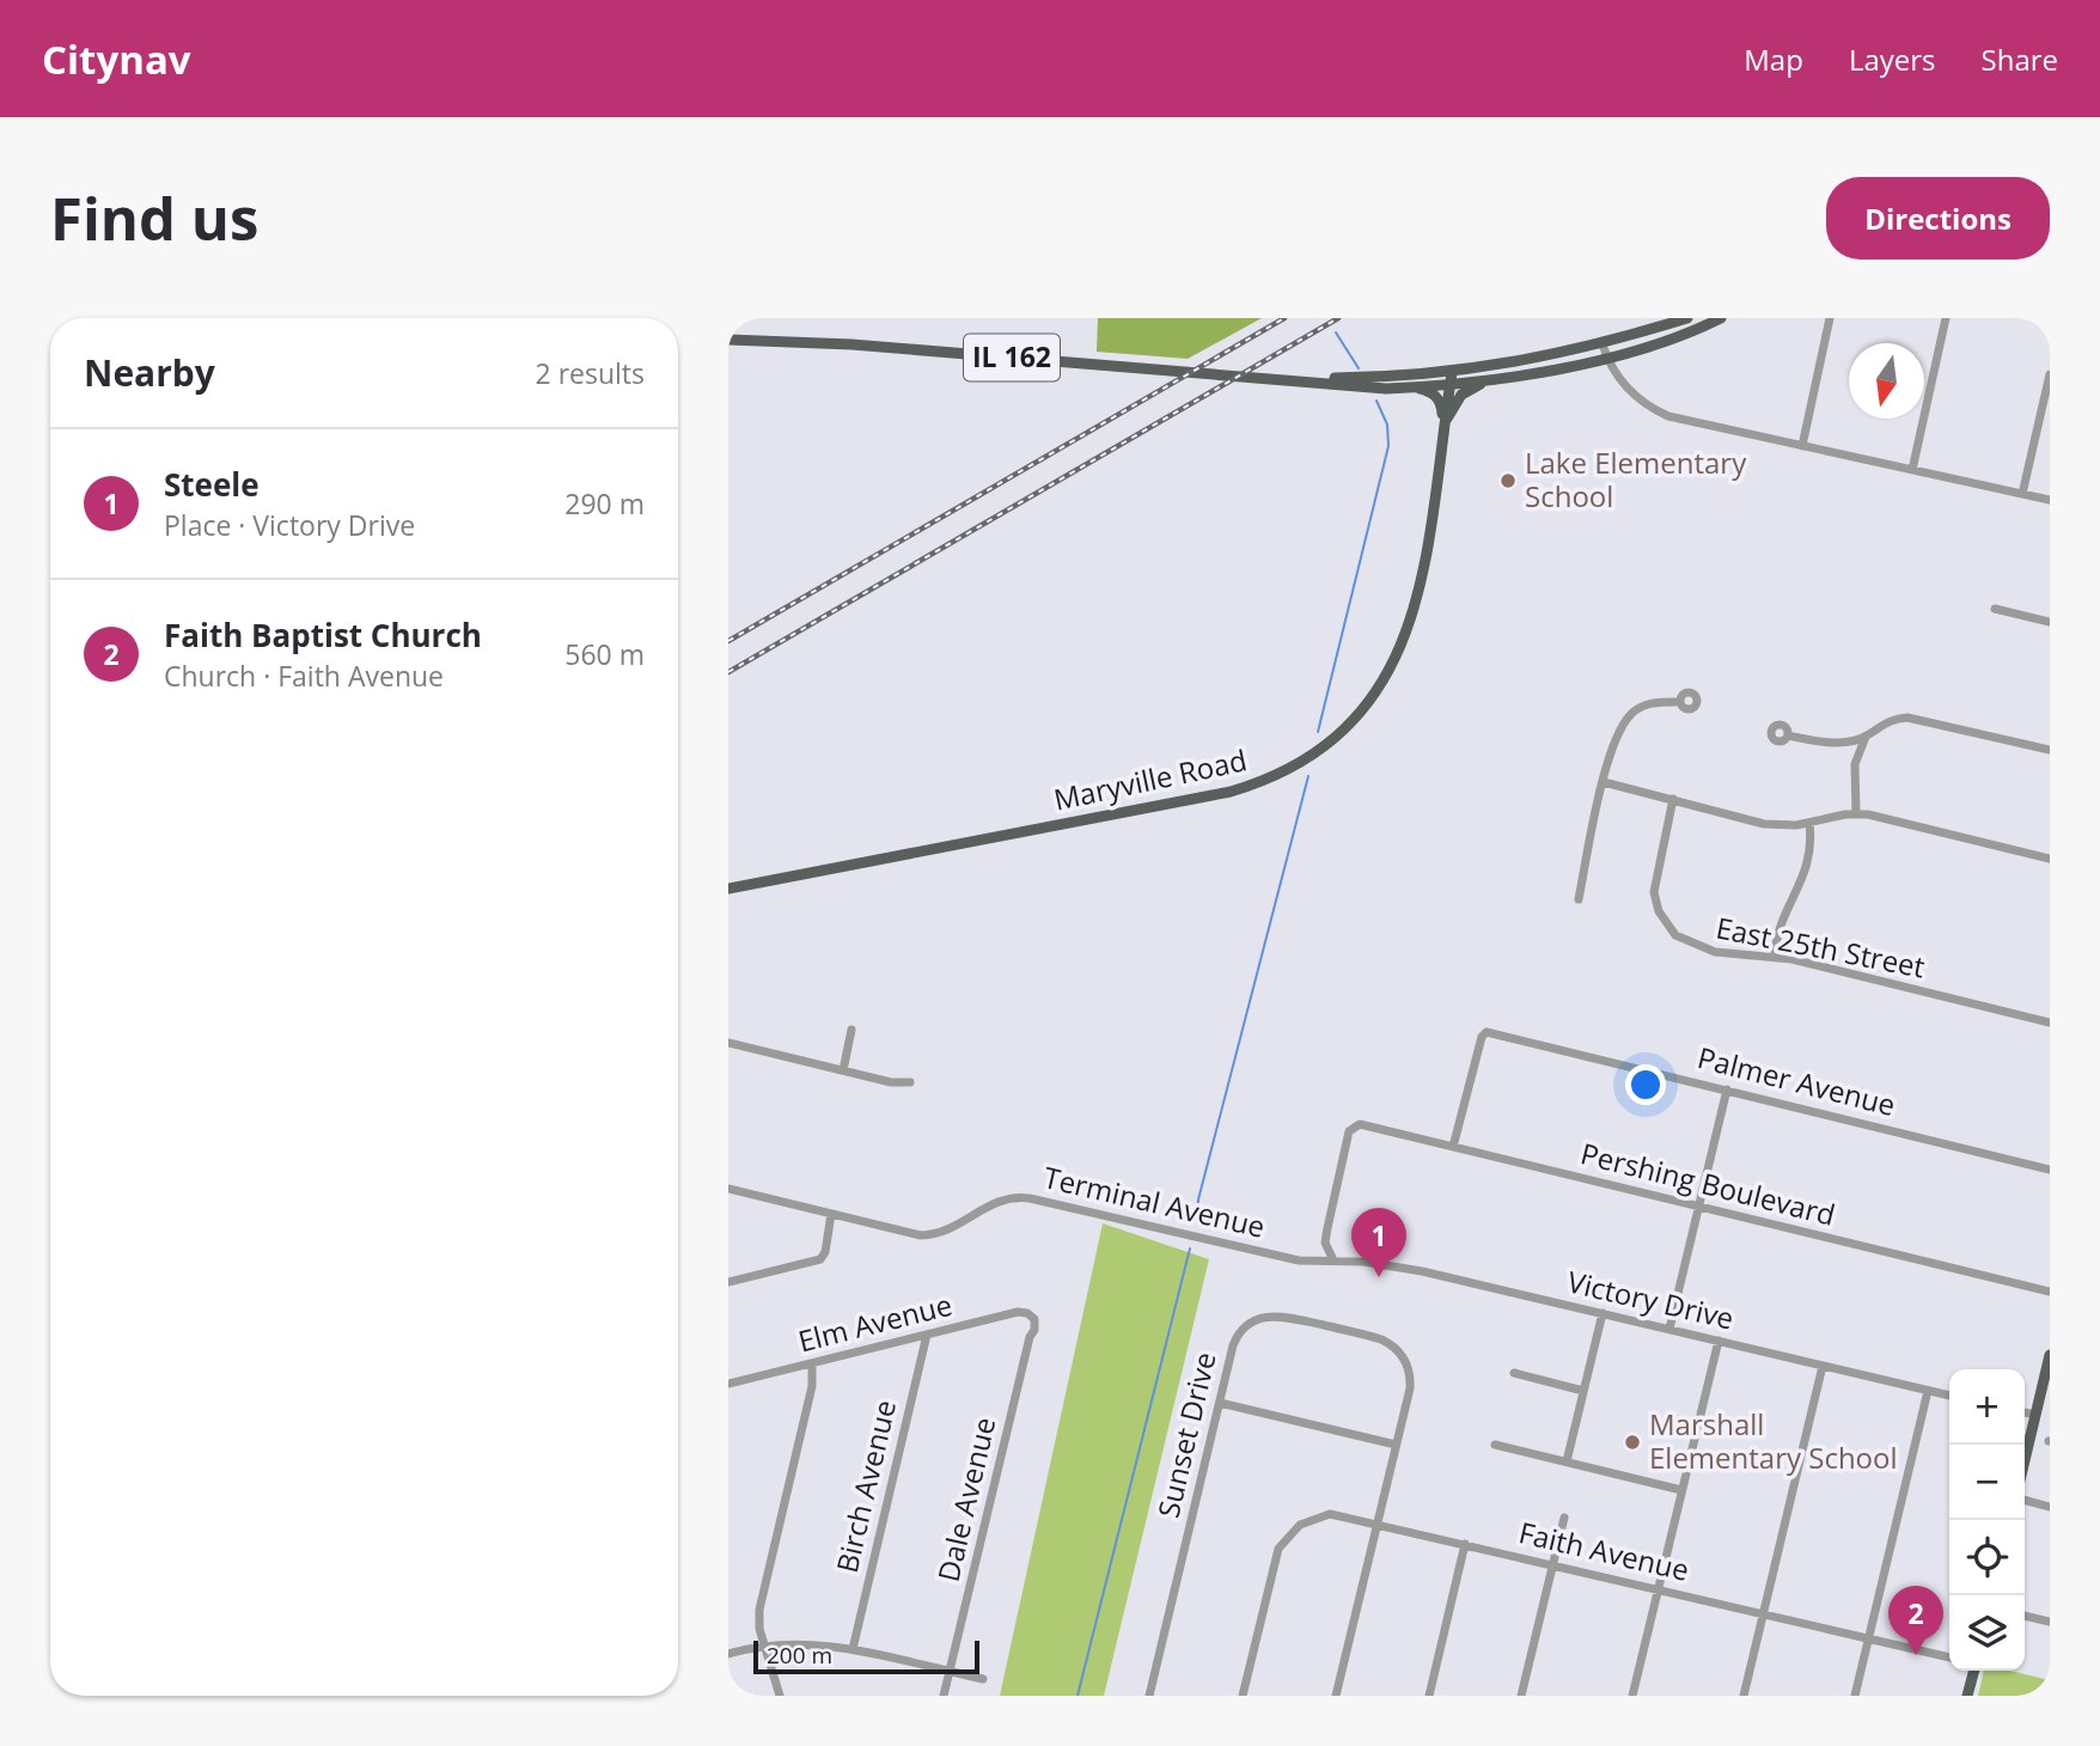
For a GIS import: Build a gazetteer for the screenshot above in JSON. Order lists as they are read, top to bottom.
{
  "streets": {
    "main road": ["IL 162", "Maryville Road"],
    "street": [
      "East 25th Street",
      "Palmer Avenue",
      "Pershing Boulevard",
      "Terminal Avenue",
      "Victory Drive",
      "Elm Avenue",
      "Sunset Drive",
      "Birch Avenue",
      "Dale Avenue",
      "Faith Avenue"
    ]
  },
  "crossings": [
    ["IL 162", "Maryville Road"],
    ["Palmer Avenue", "Pershing Boulevard"],
    ["Pershing Boulevard", "Terminal Avenue"],
    ["Pershing Boulevard", "Victory Drive"],
    ["Terminal Avenue", "Victory Drive"],
    ["Elm Avenue", "Birch Avenue"],
    ["Elm Avenue", "Dale Avenue"],
    ["Sunset Drive", "Faith Avenue"]
  ],
  "places": ["Lake Elementary School", "Marshall Elementary School"],
  "scale_bar": "200 m",
  "north": "bottom",
  "page": {
    "header": "Citynav",
    "nav": ["Map", "Layers", "Share"],
    "buttons": "Directions",
    "title": "Find us",
    "heading": ["Nearby", "2 results"],
    "list": [
      {
        "mark": "1",
        "name": "Steele",
        "note": "Place · Victory Drive",
        "value": "290 m"
      },
      {
        "mark": "2",
        "name": "Faith Baptist Church",
        "note": "Church · Faith Avenue",
        "value": "560 m"
      }
    ],
    "pins": ["1", "2"],
    "map_buttons": ["+", "−"],
    "scale": "200 m"
  }
}
